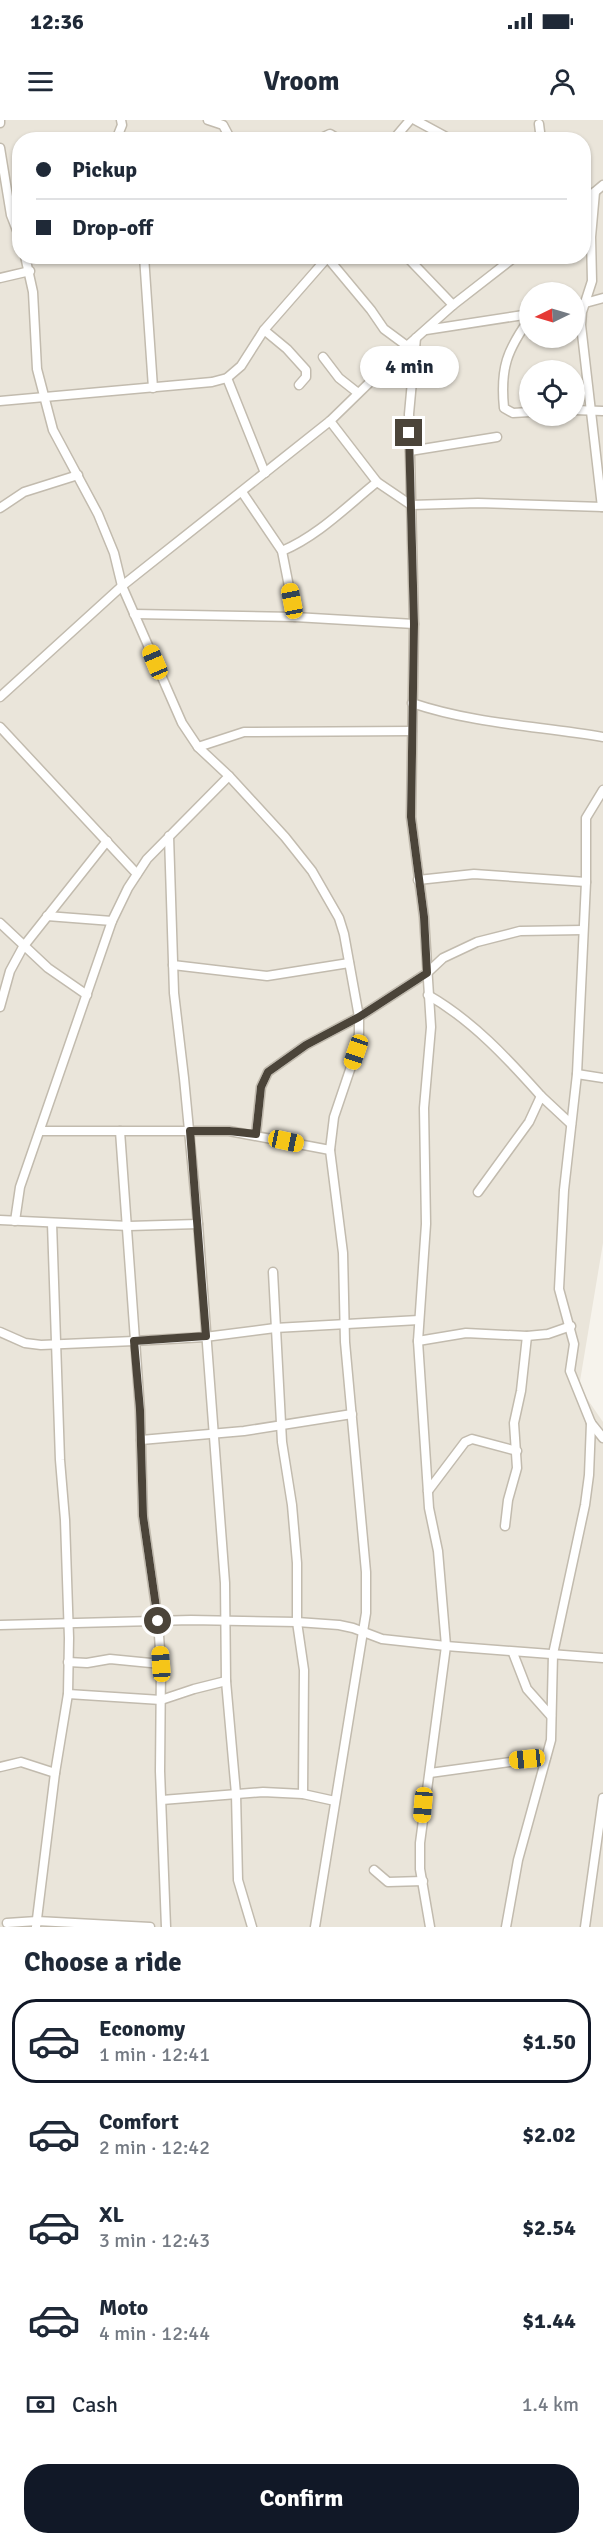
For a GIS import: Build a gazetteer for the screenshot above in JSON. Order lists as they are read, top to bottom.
{
  "north": "left",
  "page": {
    "status": "12:36",
    "header": "Vroom",
    "banner": ["Pickup", "Drop-off"],
    "bubble": "4 min",
    "heading": "Choose a ride",
    "list": [
      {
        "name": "Economy",
        "note": "1 min · 12:41",
        "value": "$1.50"
      },
      {
        "name": "Comfort",
        "note": "2 min · 12:42",
        "value": "$2.02"
      },
      {
        "name": "XL",
        "note": "3 min · 12:43",
        "value": "$2.54"
      },
      {
        "name": "Moto",
        "note": "4 min · 12:44",
        "value": "$1.44"
      }
    ],
    "pay": ["Cash", "1.4 km"],
    "buttons": "Confirm"
  }
}
